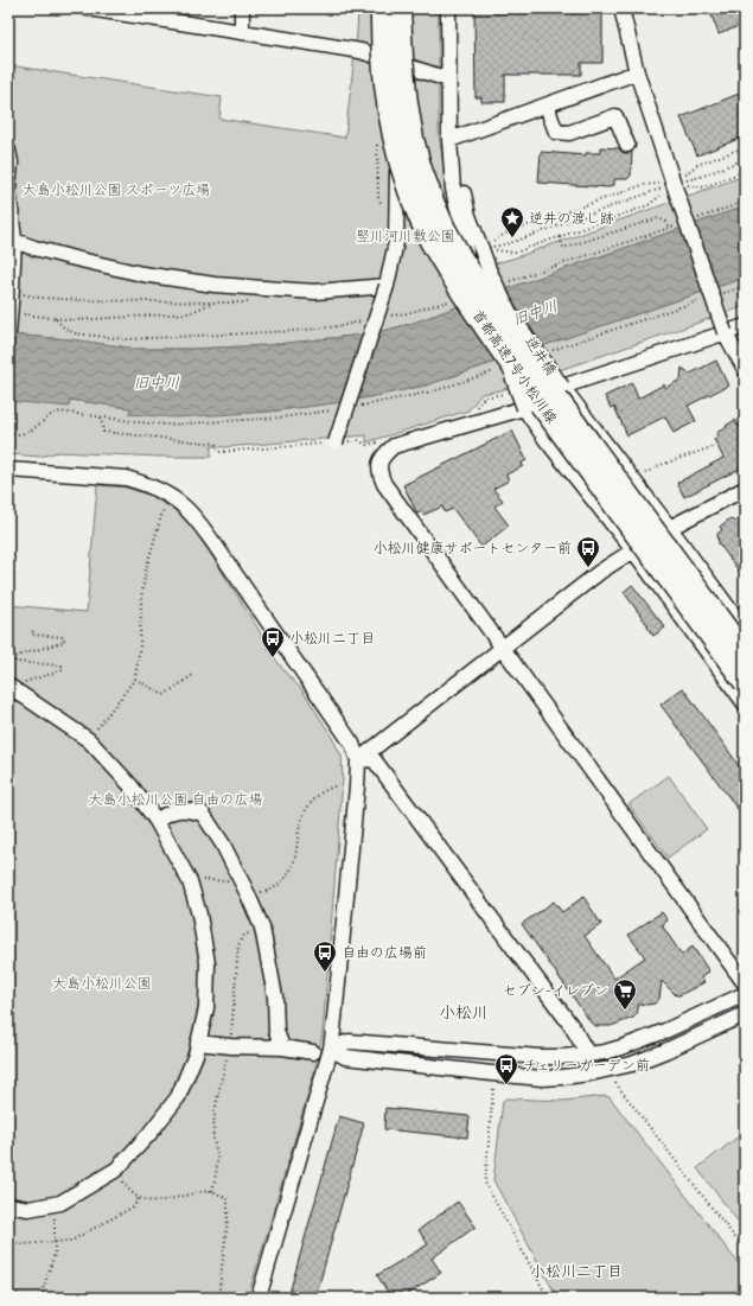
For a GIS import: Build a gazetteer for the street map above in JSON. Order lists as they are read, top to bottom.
{
  "streets": {
    "highway": ["首都高速7号小松川線"],
    "street": ["逆井橋"]
  },
  "districts": ["小松川", "小松川二丁目"],
  "water": ["旧中川"],
  "parks": [
    "大島小松川公園 スポーツ広場",
    "竪川河川敷公園",
    "大島小松川公園 自由の広場",
    "大島小松川公園"
  ],
  "places": {
    "place": ["逆井の渡し跡"],
    "bus stop": [
      "小松川健康サポートセンター前",
      "小松川二丁目",
      "自由の広場前",
      "チェリーガーデン前"
    ],
    "supermarket": ["セブン-イレブン"]
  }
}
